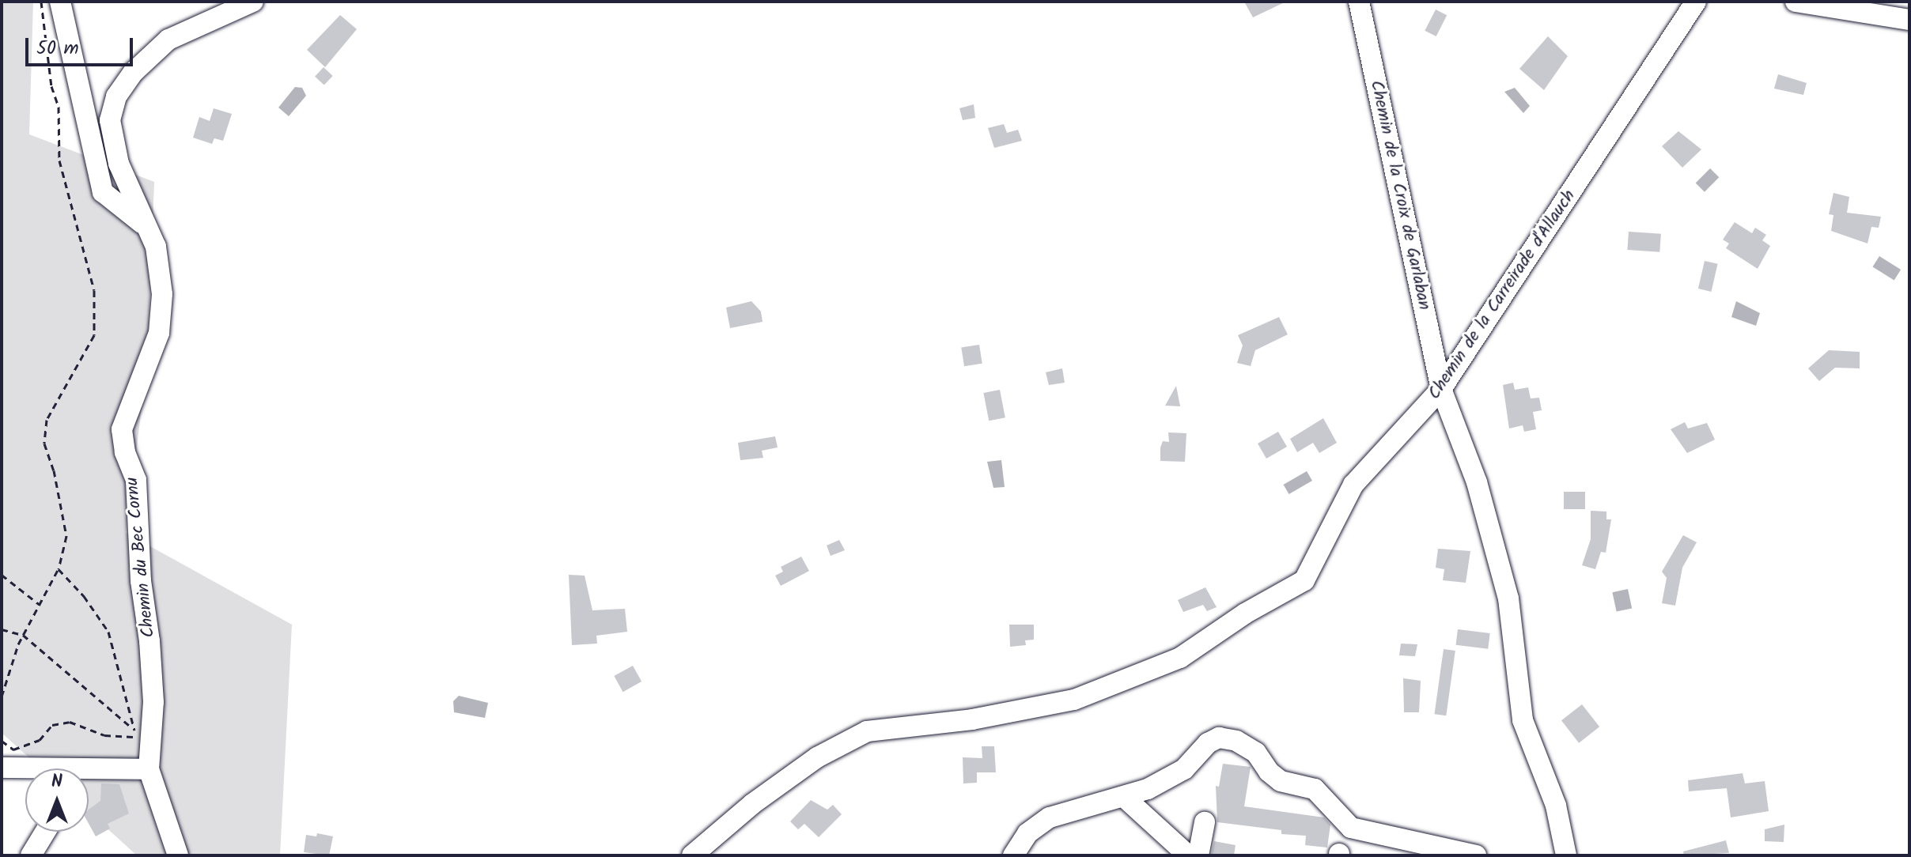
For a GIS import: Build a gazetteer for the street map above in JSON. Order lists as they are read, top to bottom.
{
  "streets": {
    "street": ["Chemin de la Croix de Garlaban", "Chemin de la Carreirade d'Allauch", "Chemin du Bec Cornu"]
  },
  "crossings": [
    ["Chemin de la Croix de Garlaban", "Chemin de la Carreirade d'Allauch"]
  ],
  "scale_bar": "50 m",
  "north": "top"
}
